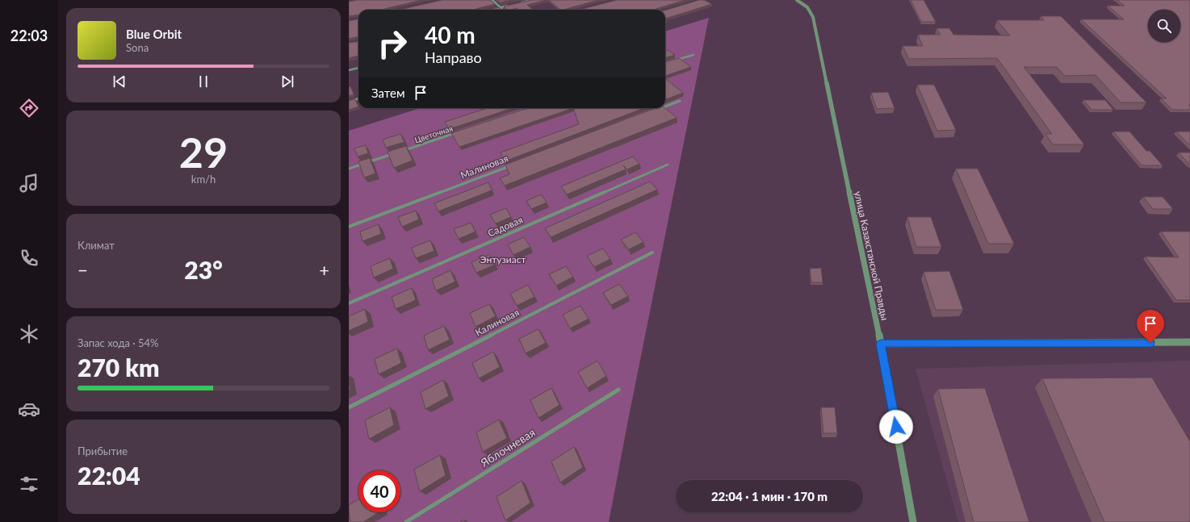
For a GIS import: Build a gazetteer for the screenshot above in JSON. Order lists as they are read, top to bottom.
{
  "streets": {
    "street": [
      "Цветочная",
      "Малиновая",
      "Садовая",
      "улица Казахстанской Правды",
      "Калиновая",
      "Яблочневая"
    ]
  },
  "parks": ["Энтузиаст"],
  "page": {
    "tabs": "22:03",
    "turn": ["40 m", "Направо"],
    "song": ["Blue Orbit", "Sona"],
    "then": "Затем",
    "tile": [
      ["29", "km/h"],
      "Климат",
      ["Запас хода · 54%", "270 km"],
      ["Прибытие", "22:04"]
    ],
    "heat": ["−", "23°", "+"],
    "limit": "40",
    "trip": "22:04 · 1 мин · 170 m"
  }
}
